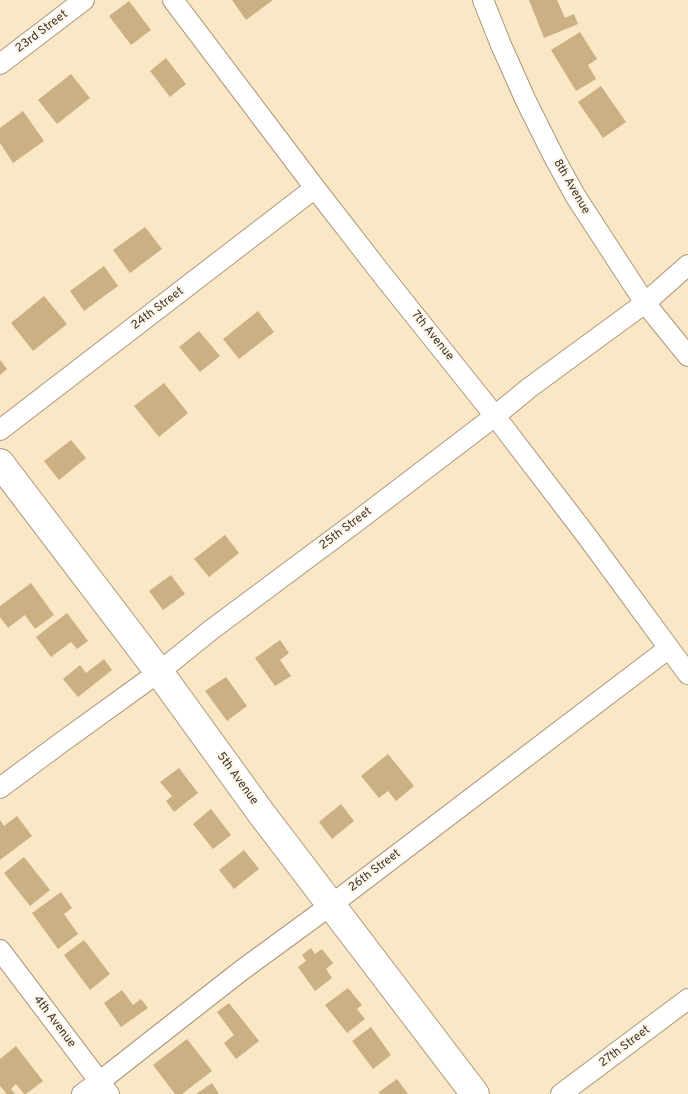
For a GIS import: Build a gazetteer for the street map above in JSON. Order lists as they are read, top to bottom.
{
  "streets": {
    "street": [
      "23rd Street",
      "8th Avenue",
      "24th Street",
      "7th Avenue",
      "25th Street",
      "5th Avenue",
      "26th Street",
      "4th Avenue",
      "27th Street"
    ]
  },
  "crossings": [
    ["8th Avenue", "25th Street"],
    ["24th Street", "7th Avenue"],
    ["7th Avenue", "25th Street"],
    ["7th Avenue", "26th Street"],
    ["25th Street", "5th Avenue"],
    ["5th Avenue", "26th Street"],
    ["26th Street", "4th Avenue"]
  ]
}
